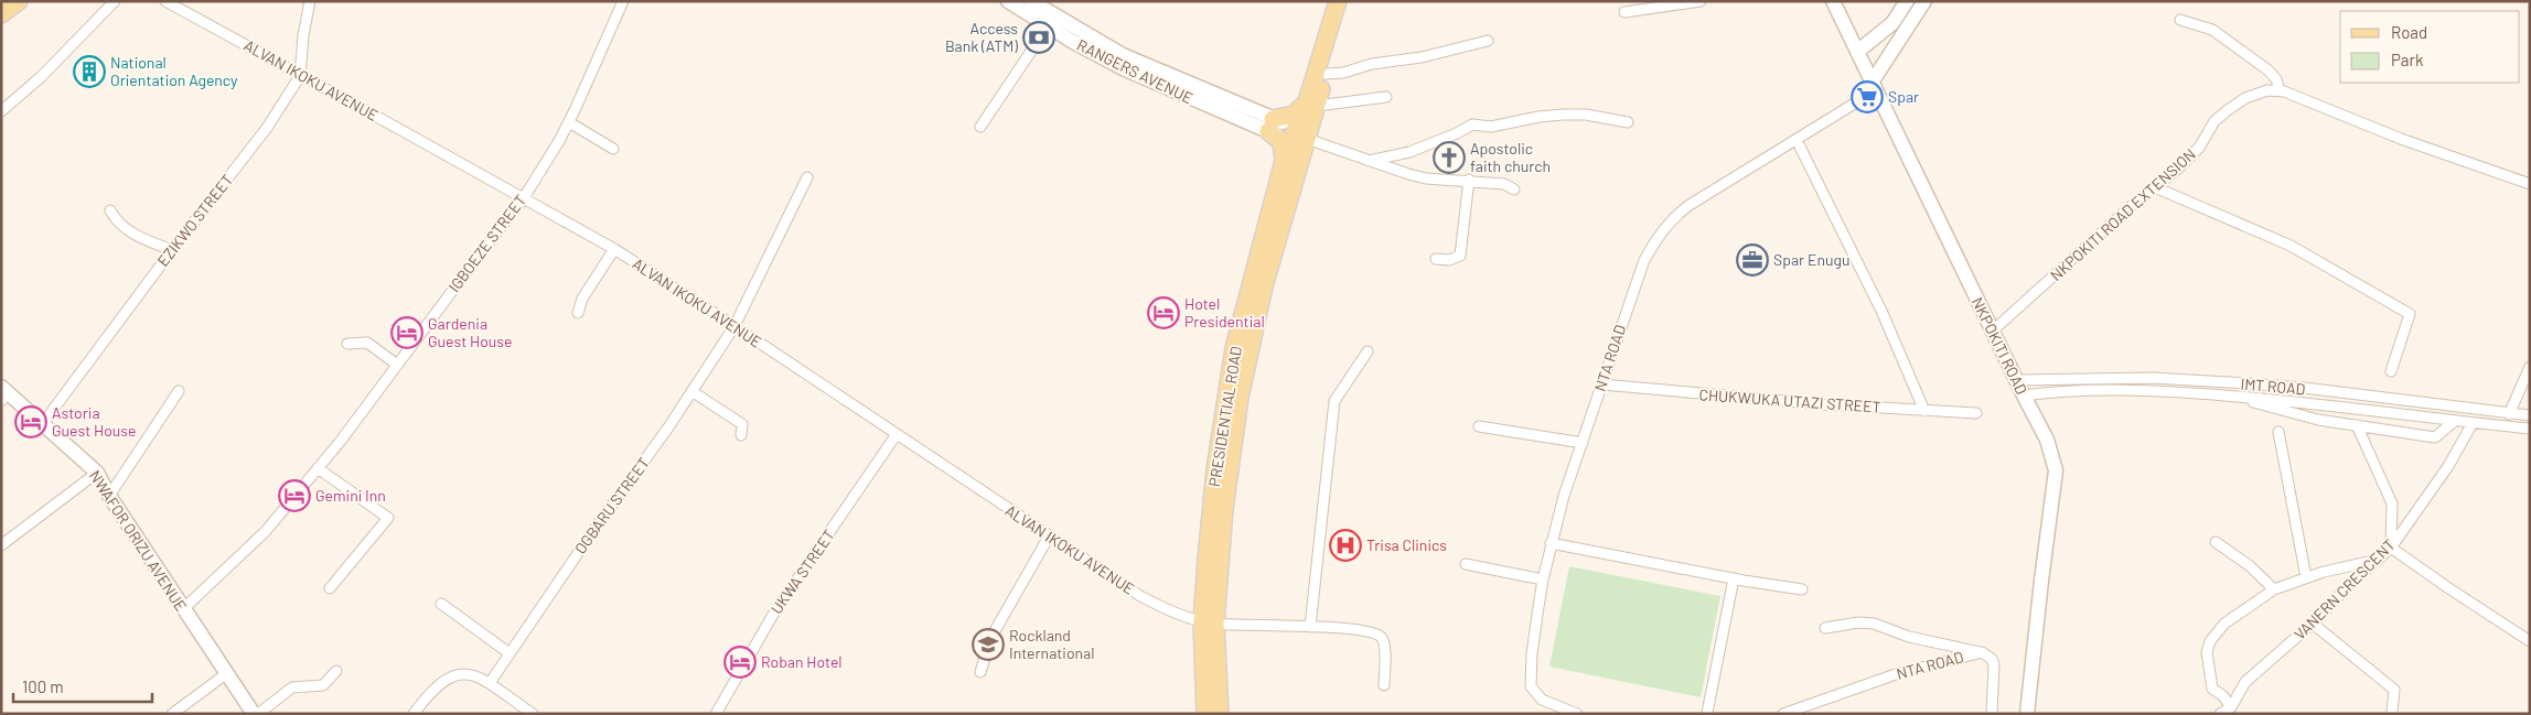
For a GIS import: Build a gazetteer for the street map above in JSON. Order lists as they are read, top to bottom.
{
  "streets": {
    "main road": [
      "RANGERS AVENUE",
      "NKPOKITI ROAD",
      "PRESIDENTIAL ROAD",
      "NWAFOR ORIZU AVENUE"
    ],
    "street": [
      "ALVAN IKOKU AVENUE",
      "NKPOKITI ROAD EXTENSION",
      "EZIKWO STREET",
      "IGBOEZE STREET",
      "NTA ROAD",
      "IMT ROAD",
      "CHUKWUKA UTAZI STREET",
      "OGBARU STREET",
      "UKWA STREET",
      "VANERN CRESCENT"
    ]
  },
  "crossings": [
    ["ALVAN IKOKU AVENUE", "EZIKWO STREET"],
    ["ALVAN IKOKU AVENUE", "IGBOEZE STREET"],
    ["ALVAN IKOKU AVENUE", "PRESIDENTIAL ROAD"],
    ["ALVAN IKOKU AVENUE", "OGBARU STREET"],
    ["ALVAN IKOKU AVENUE", "UKWA STREET"],
    ["NKPOKITI ROAD EXTENSION", "NKPOKITI ROAD"],
    ["EZIKWO STREET", "NWAFOR ORIZU AVENUE"],
    ["IGBOEZE STREET", "NWAFOR ORIZU AVENUE"],
    ["NKPOKITI ROAD", "NTA ROAD"],
    ["NKPOKITI ROAD", "IMT ROAD"],
    ["NTA ROAD", "CHUKWUKA UTAZI STREET"],
    ["IMT ROAD", "VANERN CRESCENT"]
  ],
  "places": {
    "bank": ["Access Bank (ATM)"],
    "building": ["National Orientation Agency"],
    "supermarket": ["Spar"],
    "church": ["Apostolic faith church"],
    "office": ["Spar Enugu"],
    "hotel": [
      "Hotel Presidential",
      "Gardenia Guest House",
      "Astoria Guest House",
      "Gemini Inn",
      "Roban Hotel"
    ],
    "hospital": ["Trisa Clinics"],
    "school or university": ["Rockland International"]
  },
  "legend": ["Road", "Park"],
  "scale_bar": "100 m"
}
